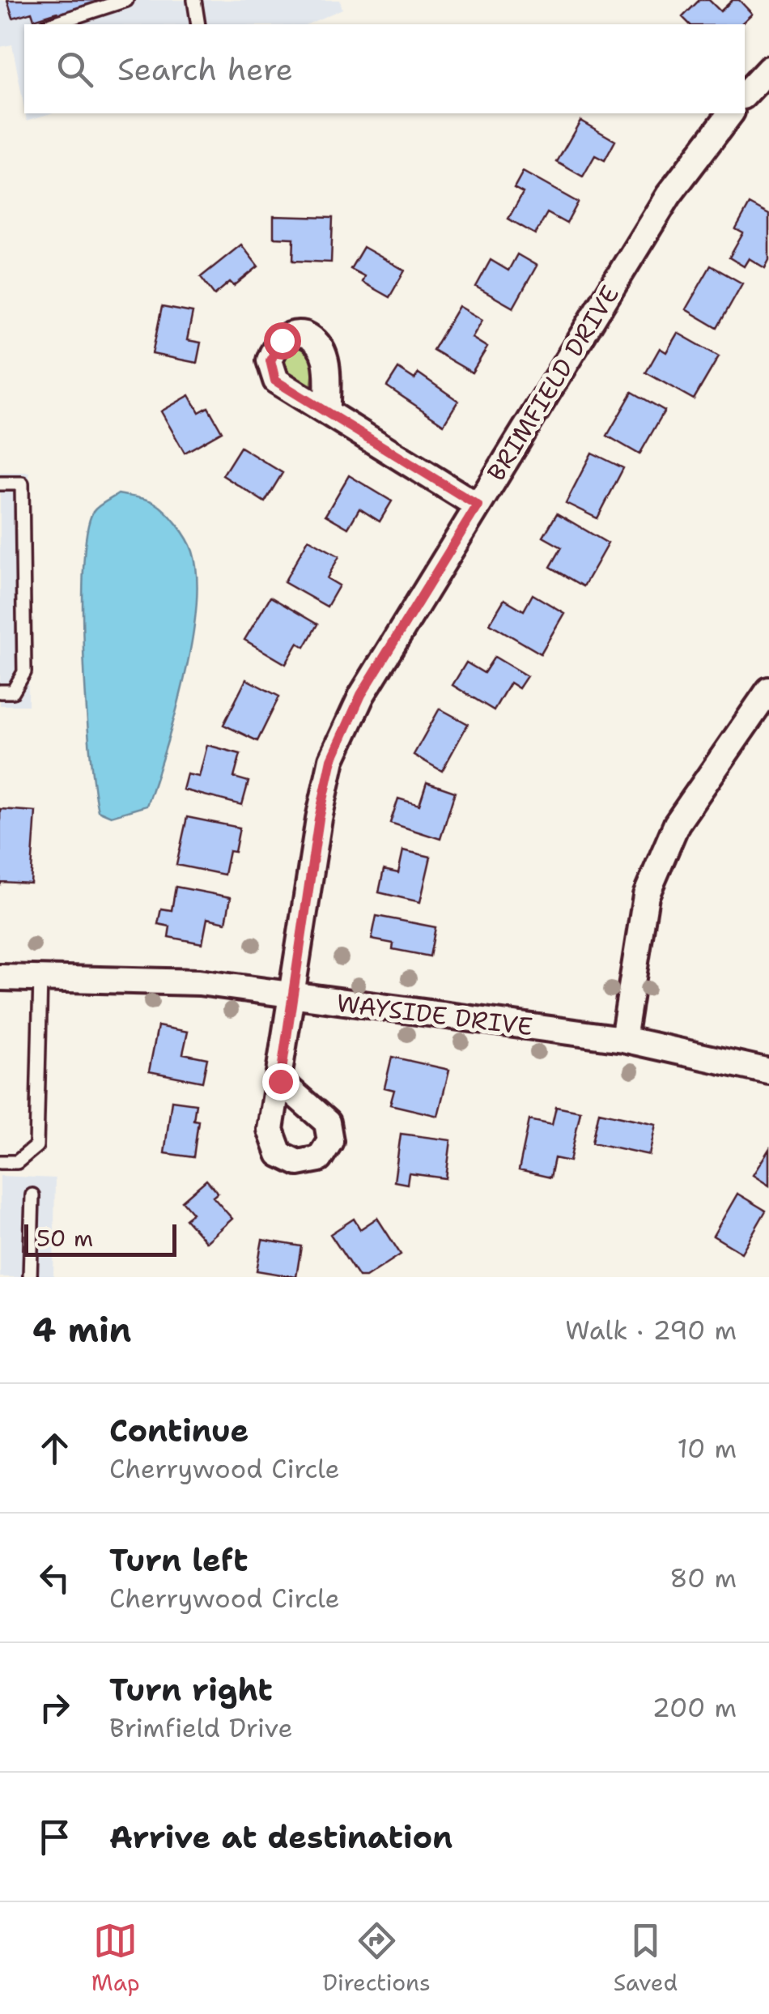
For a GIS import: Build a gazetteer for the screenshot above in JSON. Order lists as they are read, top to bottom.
{
  "streets": {
    "street": ["BRIMFIELD DRIVE", "WAYSIDE DRIVE"]
  },
  "crossings": [
    ["BRIMFIELD DRIVE", "WAYSIDE DRIVE"]
  ],
  "scale_bar": "50 m",
  "page": {
    "search": "Search here",
    "scale": "50 m",
    "heading": ["4 min", "Walk · 290 m"],
    "list": [
      ["Continue", "Cherrywood Circle", "10 m"],
      ["Turn left", "Cherrywood Circle", "80 m"],
      ["Turn right", "Brimfield Drive", "200 m"],
      "Arrive at destination"
    ],
    "nav": ["Map", "Directions", "Saved"]
  }
}
